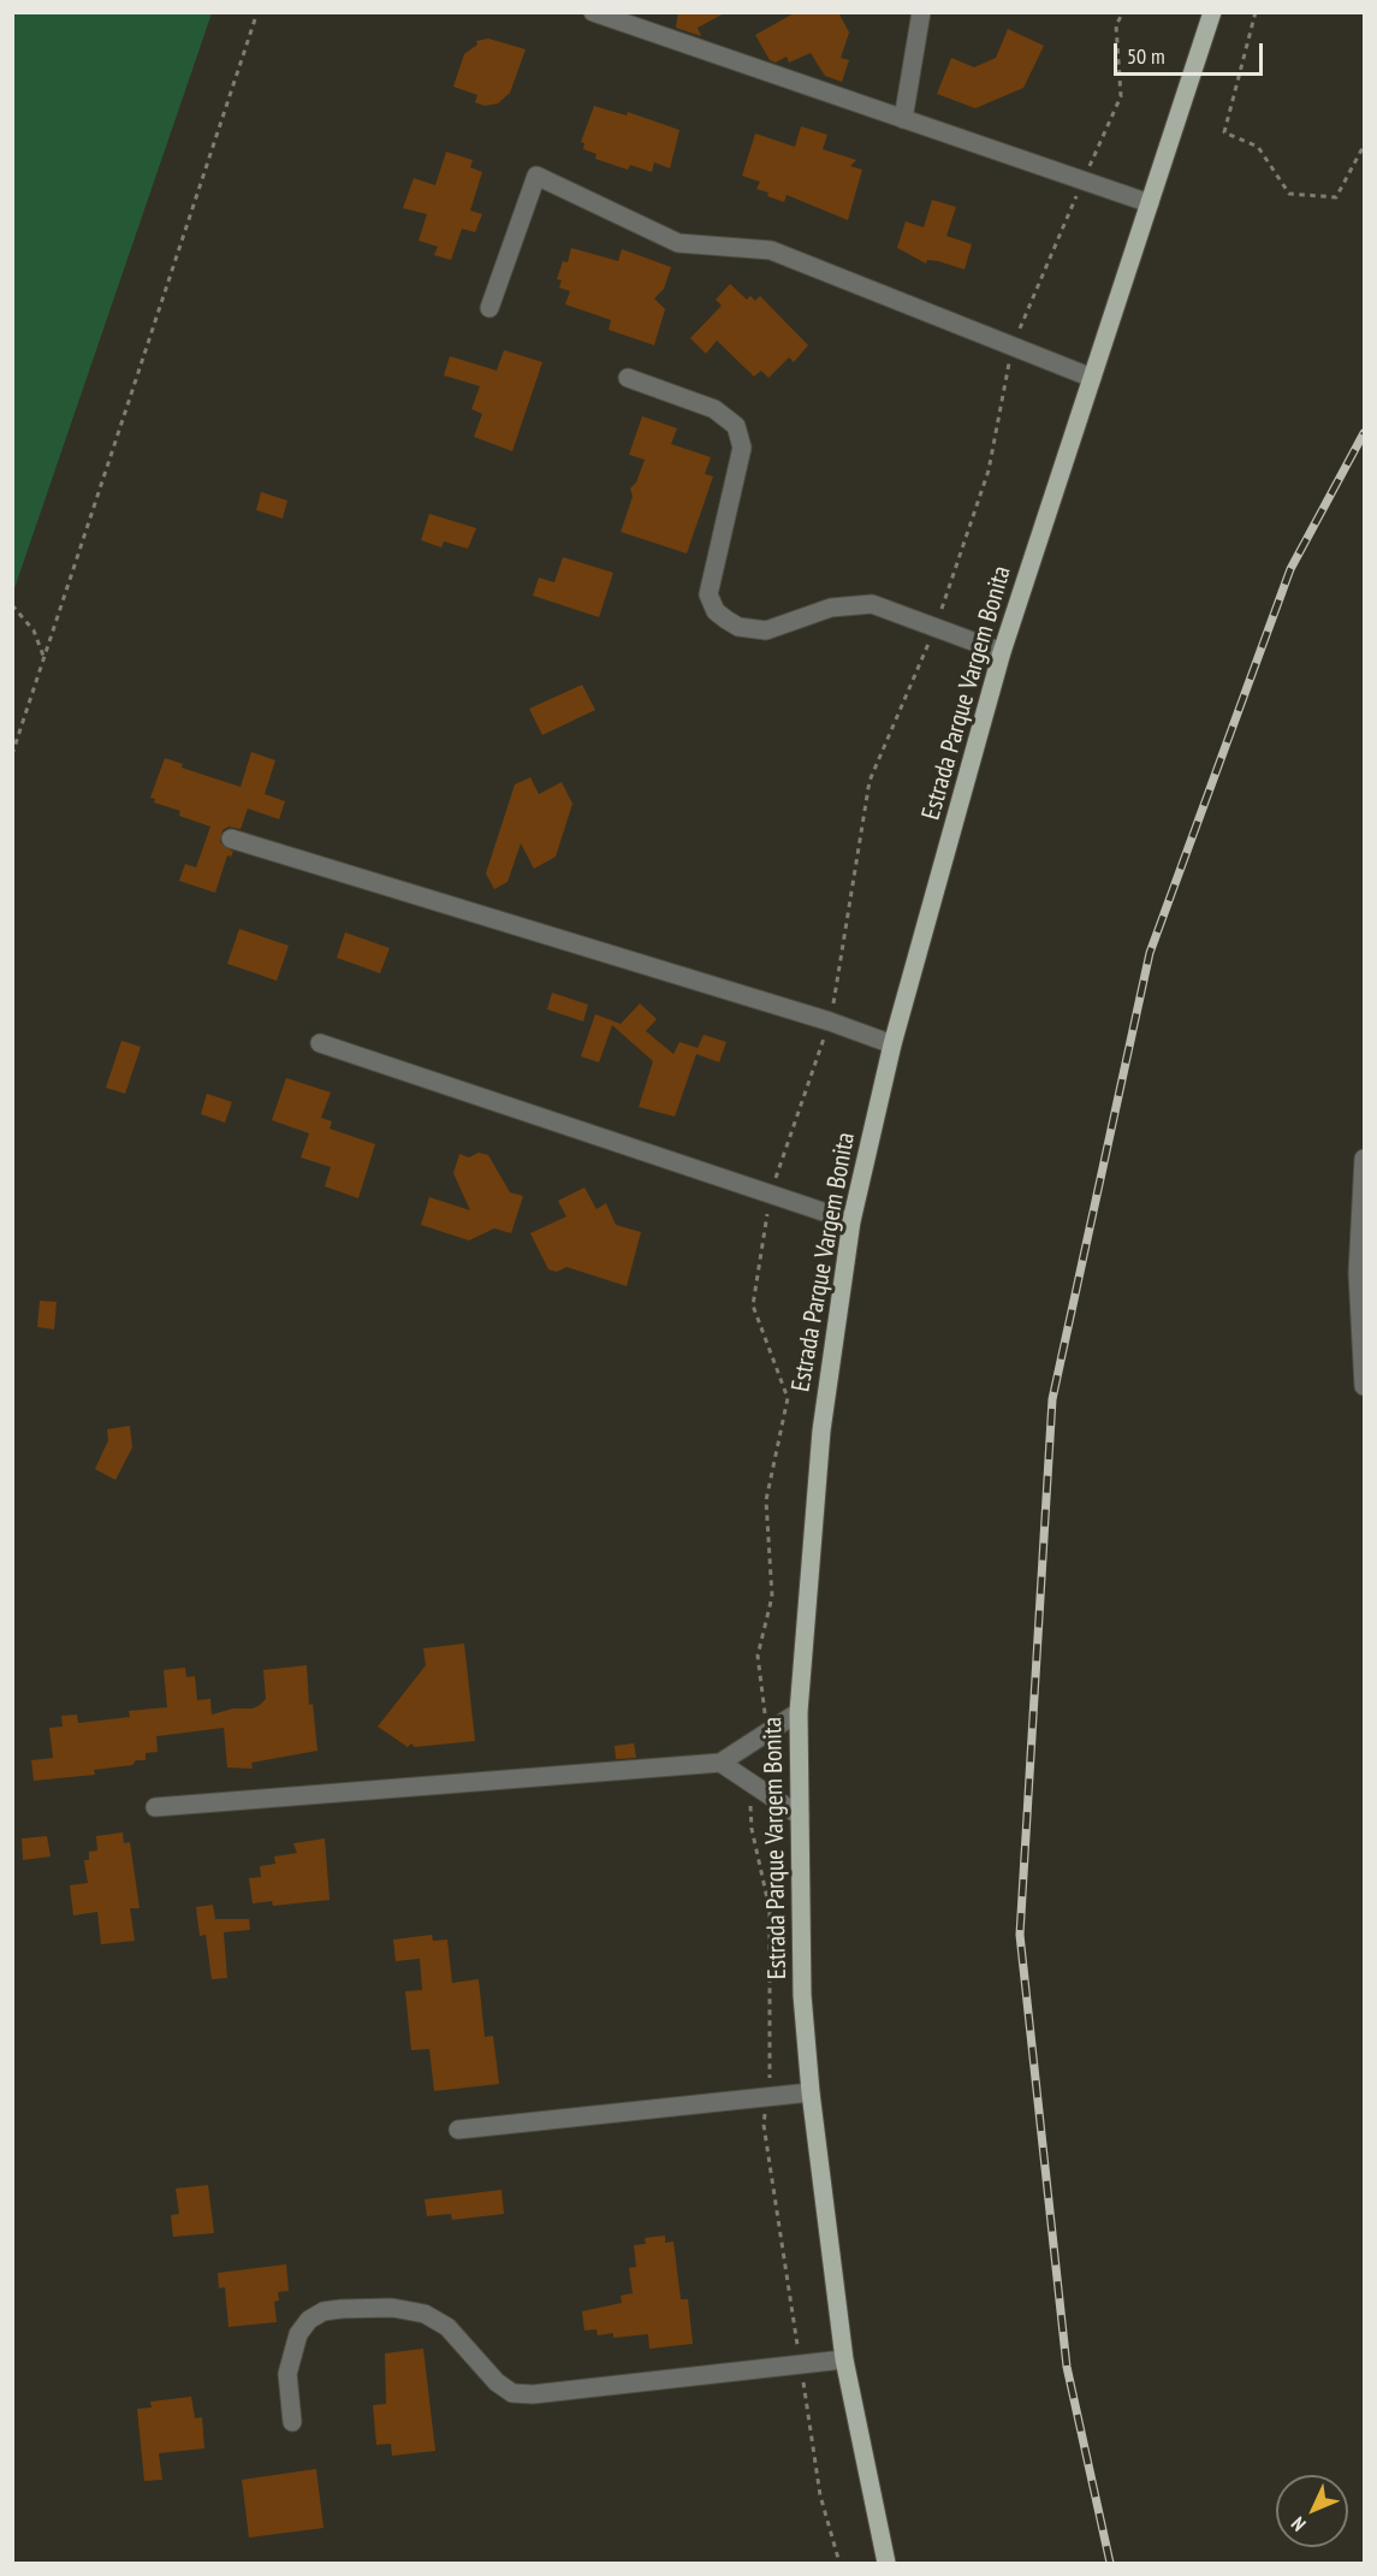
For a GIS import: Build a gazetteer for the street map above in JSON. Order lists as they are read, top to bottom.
{
  "streets": {
    "main road": ["Estrada Parque Vargem Bonita"]
  },
  "scale_bar": "50 m",
  "north": "bottom left"
}
